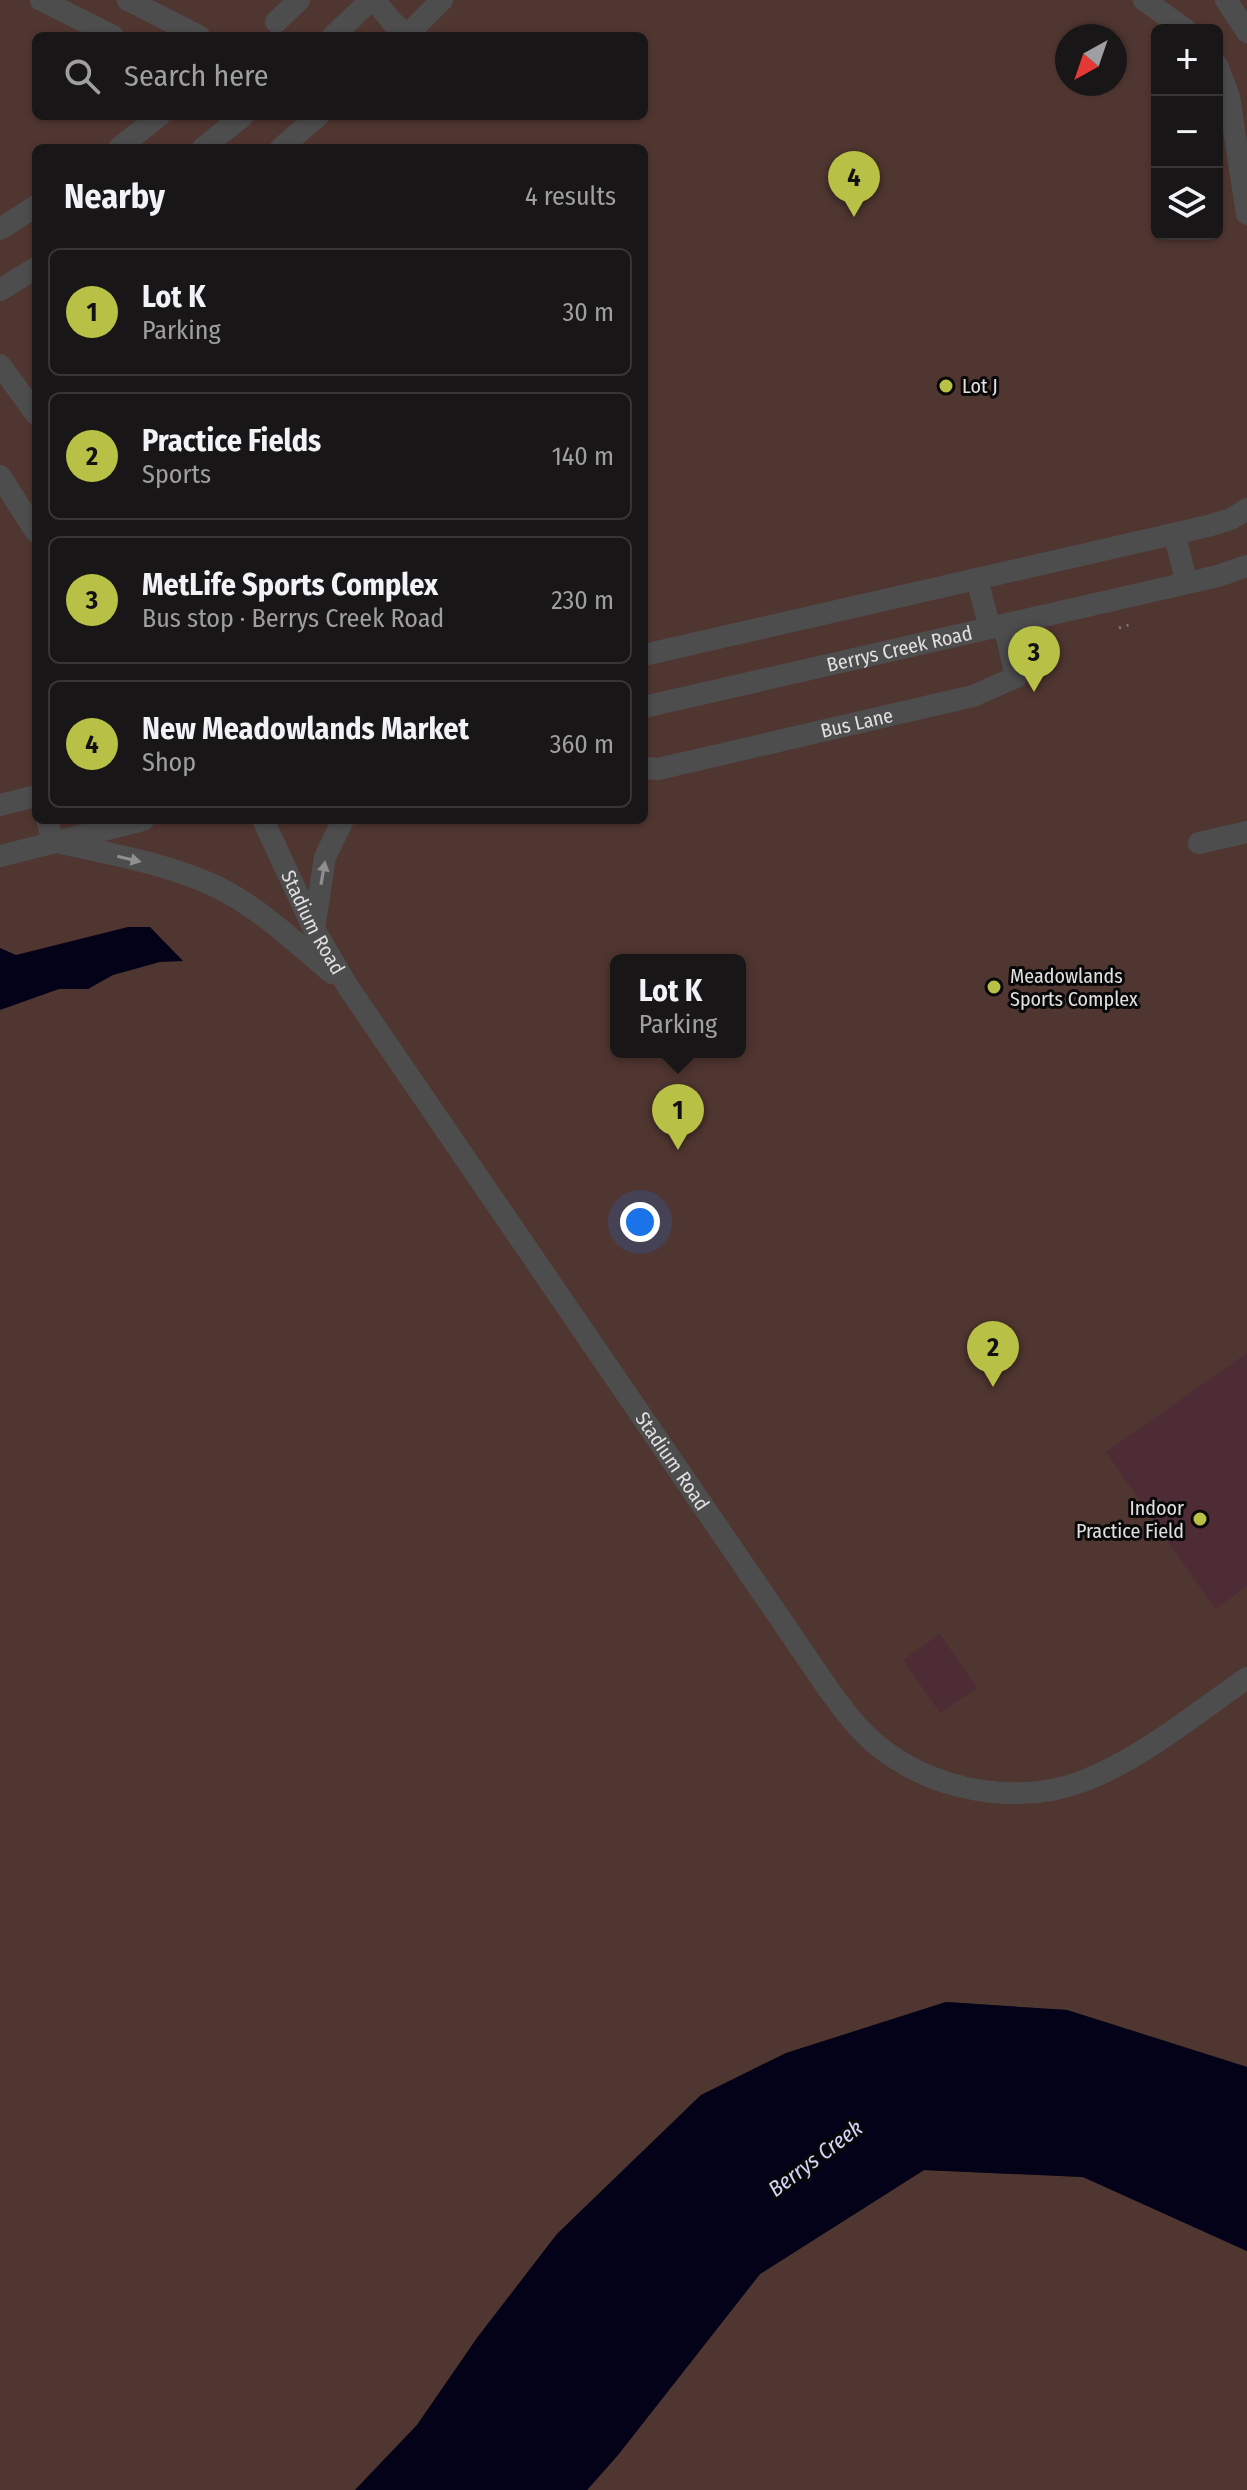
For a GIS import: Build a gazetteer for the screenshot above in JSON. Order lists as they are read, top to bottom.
{
  "streets": {
    "street": ["Berrys Creek Road", "Bus Lane", "Stadium Road"]
  },
  "crossings": [
    ["Berrys Creek Road", "Bus Lane"]
  ],
  "water": ["Berrys Creek"],
  "places": ["Lot J", "Meadowlands Sports Complex", "Indoor Practice Field"],
  "north": "bottom left",
  "page": {
    "map_buttons": ["+", "−"],
    "search": "Search here",
    "heading": ["Nearby", "4 results"],
    "pins": [
      "4",
      "3",
      "1",
      "2"
    ],
    "list": [
      {
        "mark": "1",
        "name": "Lot K",
        "note": "Parking",
        "value": "30 m"
      },
      {
        "mark": "2",
        "name": "Practice Fields",
        "note": "Sports",
        "value": "140 m"
      },
      {
        "mark": "3",
        "name": "MetLife Sports Complex",
        "note": "Bus stop · Berrys Creek Road",
        "value": "230 m"
      },
      {
        "mark": "4",
        "name": "New Meadowlands Market",
        "note": "Shop",
        "value": "360 m"
      }
    ],
    "popup": ["Lot K", "Parking"]
  }
}
